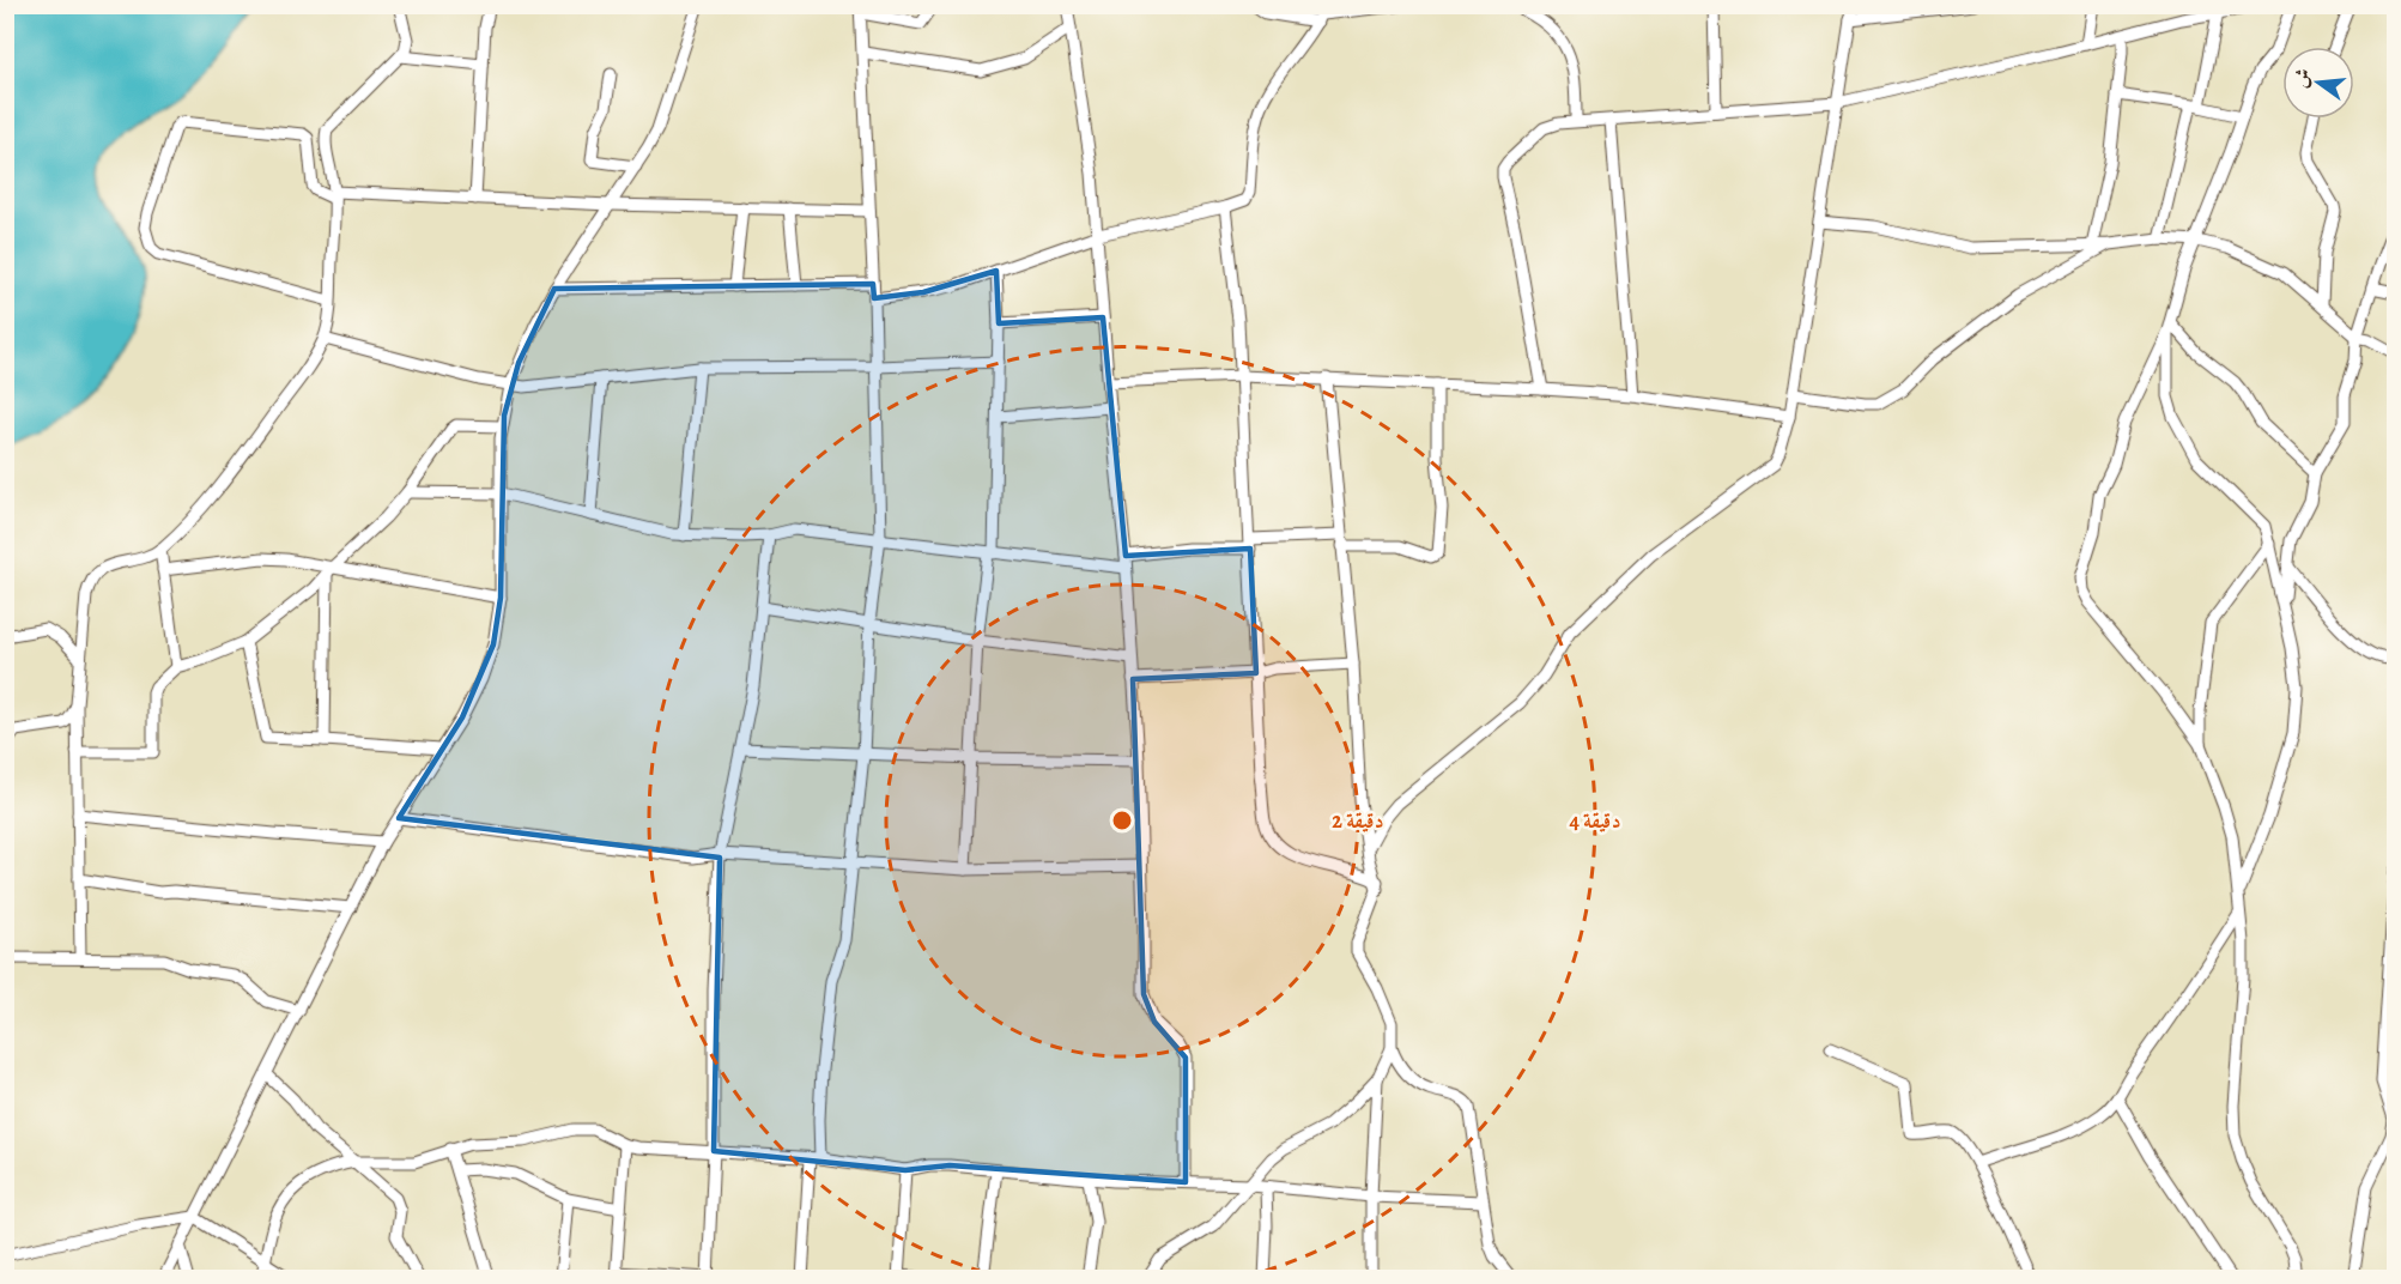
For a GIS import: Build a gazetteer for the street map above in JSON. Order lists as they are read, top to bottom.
{
  "north": "left",
  "rings": ["2 دقيقة", "4 دقيقة"]
}
